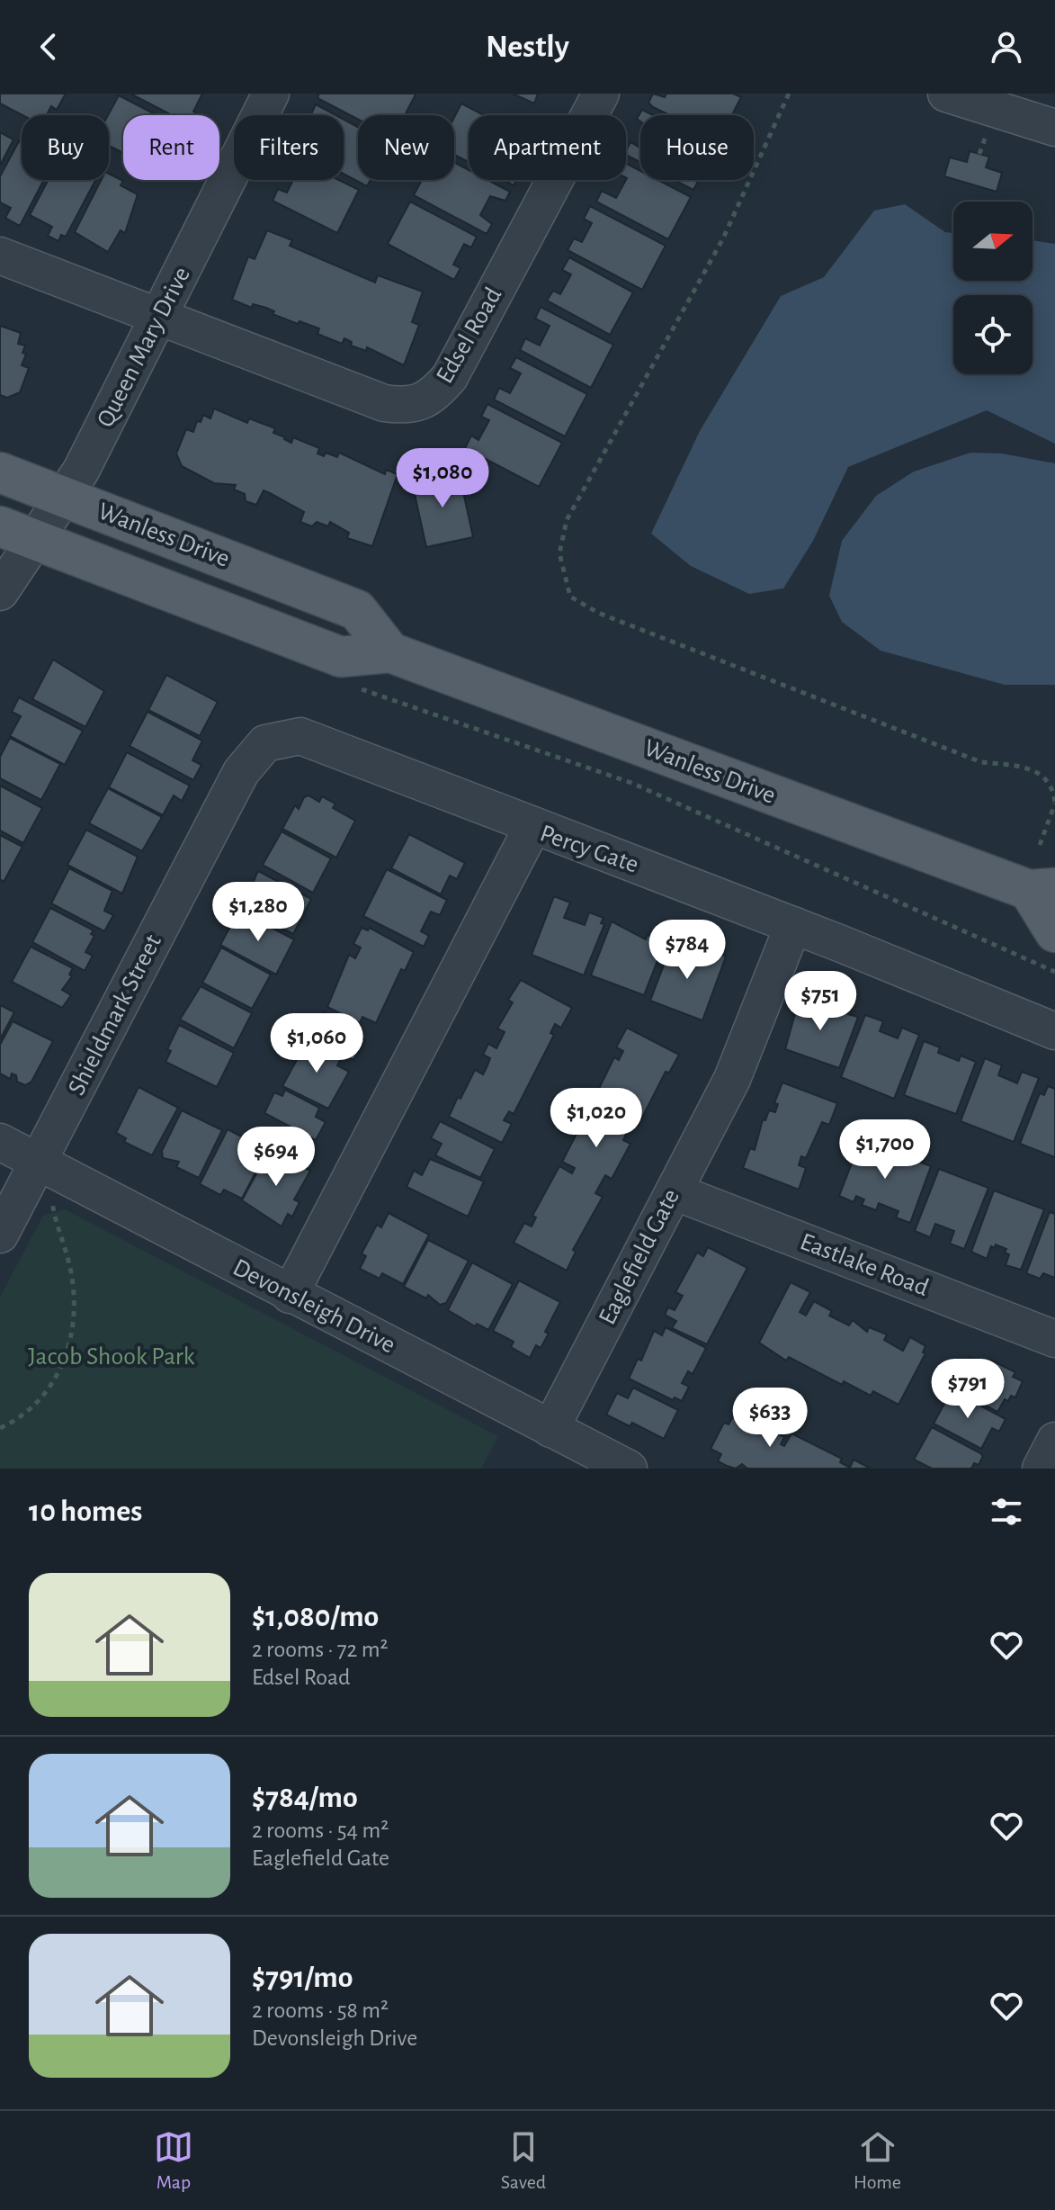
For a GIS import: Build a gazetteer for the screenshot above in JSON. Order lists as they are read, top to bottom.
{
  "streets": {
    "main road": ["Wanless Drive"],
    "street": [
      "Edsel Road",
      "Queen Mary Drive",
      "Percy Gate",
      "Shieldmark Street",
      "Eaglefield Gate",
      "Eastlake Road",
      "Devonsleigh Drive"
    ]
  },
  "crossings": [
    ["Edsel Road", "Queen Mary Drive"],
    ["Queen Mary Drive", "Wanless Drive"],
    ["Percy Gate", "Shieldmark Street"],
    ["Percy Gate", "Eaglefield Gate"],
    ["Percy Gate", "Devonsleigh Drive"],
    ["Shieldmark Street", "Devonsleigh Drive"],
    ["Eaglefield Gate", "Eastlake Road"],
    ["Eaglefield Gate", "Devonsleigh Drive"]
  ],
  "parks": ["Jacob Shook Park"],
  "north": "right",
  "page": {
    "header": "Nestly",
    "chip": [
      "Buy",
      "Rent",
      "Filters",
      "New",
      "Apartment",
      "House"
    ],
    "price": [
      "$1,080",
      "$1,280",
      "$784",
      "$751",
      "$1,060",
      "$1,020",
      "$1,700",
      "$694",
      "$791",
      "$633"
    ],
    "heading": "10 homes",
    "list": [
      {
        "name": "$1,080/mo",
        "note": "2 rooms · 72 m² · Edsel Road"
      },
      {
        "name": "$784/mo",
        "note": "2 rooms · 54 m² · Eaglefield Gate"
      },
      {
        "name": "$791/mo",
        "note": "2 rooms · 58 m² · Devonsleigh Drive"
      }
    ],
    "tabs": ["Map", "Saved", "Home"]
  }
}
